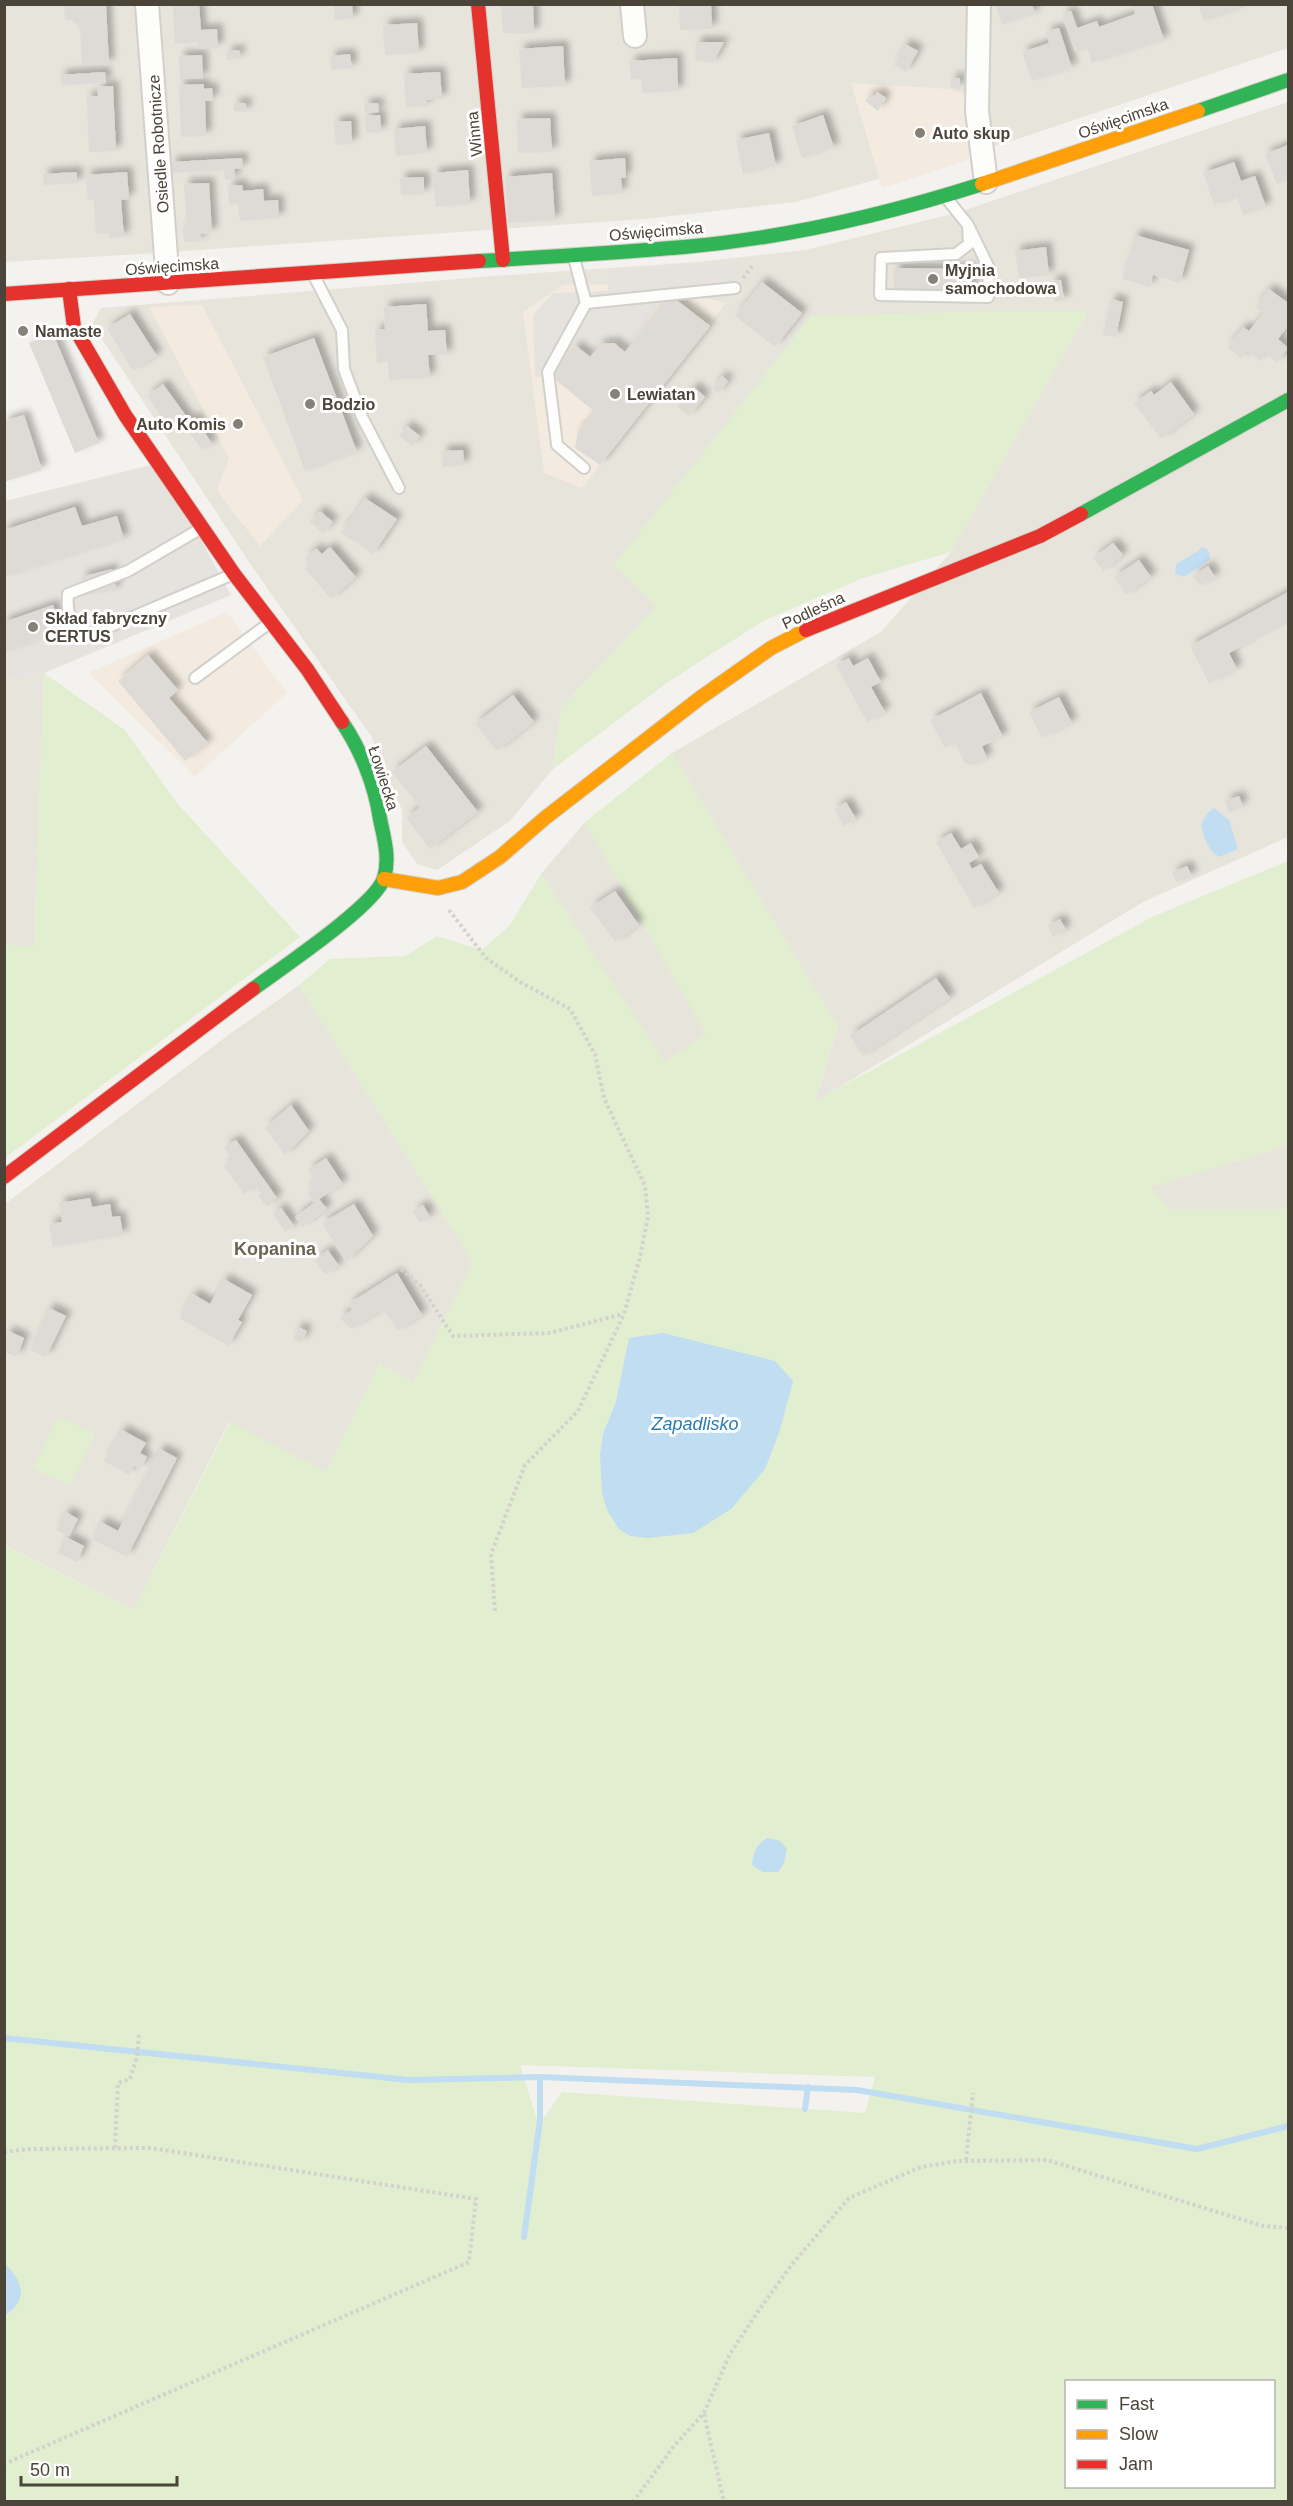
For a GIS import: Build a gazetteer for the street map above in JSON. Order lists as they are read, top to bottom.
{
  "streets": {
    "street": [
      "Oświęcimska",
      "Winna",
      "Osiedle Robotnicze",
      "Podleśna",
      "Łowiecka"
    ]
  },
  "crossings": [
    ["Oświęcimska", "Winna"],
    ["Oświęcimska", "Osiedle Robotnicze"],
    ["Oświęcimska", "Łowiecka"],
    ["Podleśna", "Łowiecka"]
  ],
  "districts": ["Kopanina"],
  "water": ["Zapadlisko"],
  "places": [
    "Auto skup",
    "Myjnia samochodowa",
    "Namaste",
    "Lewiatan",
    "Bodzio",
    "Auto Komis",
    "Skład fabryczny CERTUS"
  ],
  "legend": ["Fast", "Slow", "Jam"],
  "scale_bar": "50 m"
}
